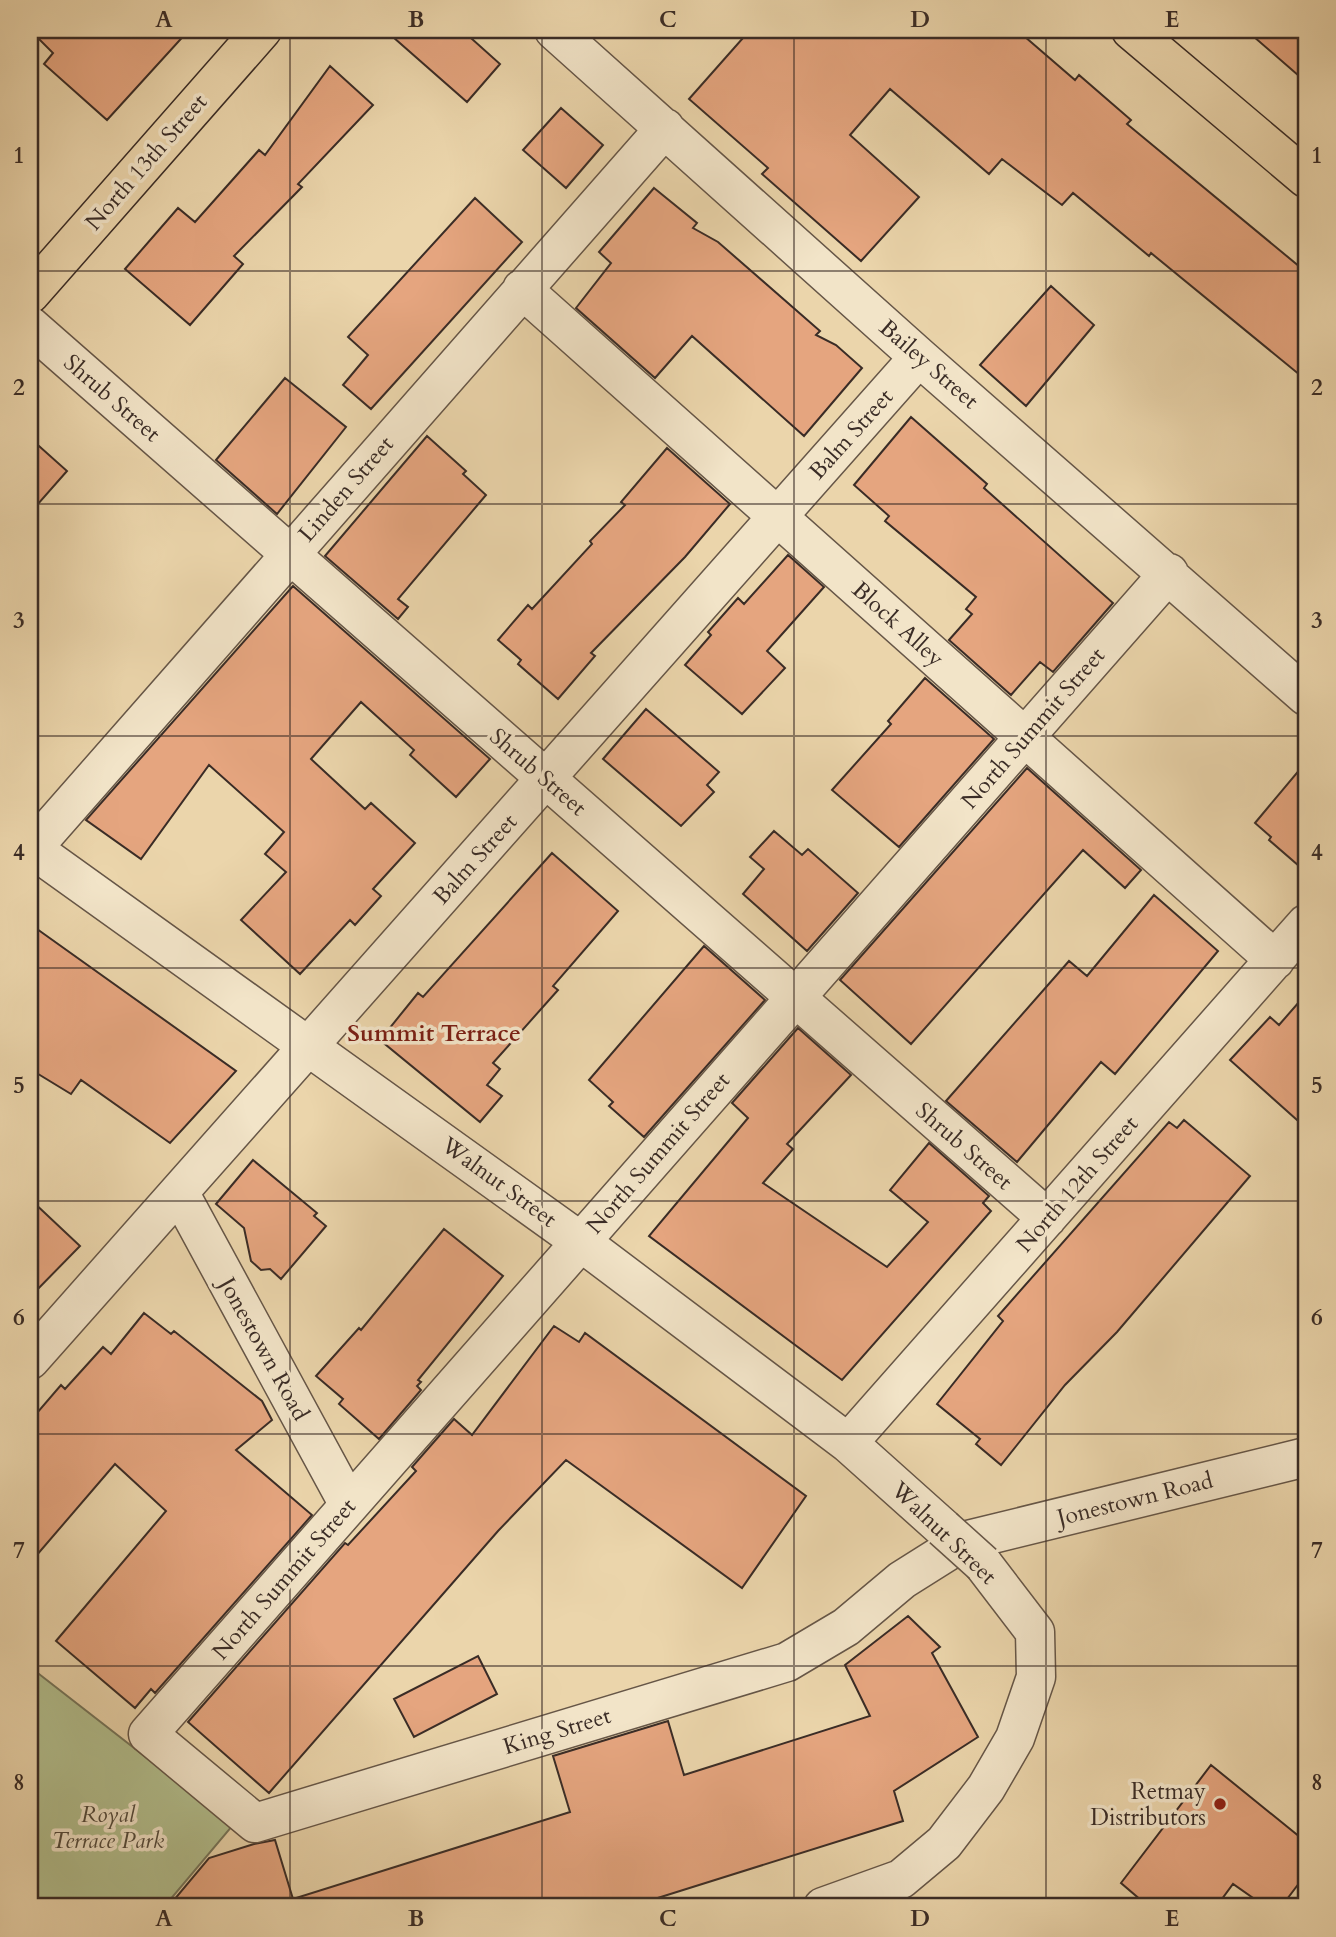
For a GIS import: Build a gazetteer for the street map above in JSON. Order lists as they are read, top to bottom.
{
  "streets": {
    "main road": ["North 13th Street"],
    "street": [
      "Bailey Street",
      "Shrub Street",
      "Balm Street",
      "Linden Street",
      "Block Alley",
      "North Summit Street",
      "Walnut Street",
      "North 12th Street",
      "Jonestown Road",
      "King Street"
    ]
  },
  "crossings": [
    ["Bailey Street", "Balm Street"],
    ["Bailey Street", "Linden Street"],
    ["Bailey Street", "North Summit Street"],
    ["Shrub Street", "Balm Street"],
    ["Shrub Street", "Linden Street"],
    ["Shrub Street", "North Summit Street"],
    ["Shrub Street", "North 12th Street"],
    ["Balm Street", "Block Alley"],
    ["Balm Street", "Walnut Street"],
    ["Balm Street", "Jonestown Road"],
    ["Linden Street", "Block Alley"],
    ["Linden Street", "Walnut Street"],
    ["Block Alley", "North Summit Street"],
    ["Block Alley", "North 12th Street"],
    ["North Summit Street", "Walnut Street"],
    ["North Summit Street", "Jonestown Road"],
    ["North Summit Street", "King Street"],
    ["Walnut Street", "North 12th Street"],
    ["Walnut Street", "Jonestown Road"],
    ["Walnut Street", "King Street"],
    ["Jonestown Road", "King Street"]
  ],
  "districts": ["Summit Terrace"],
  "parks": ["Royal Terrace Park"],
  "places": ["Retmay Distributors"],
  "grid": {
    "columns": [
      "A",
      "B",
      "C",
      "D",
      "E"
    ],
    "rows": [
      "1",
      "2",
      "3",
      "4",
      "5",
      "6",
      "7",
      "8"
    ]
  }
}
